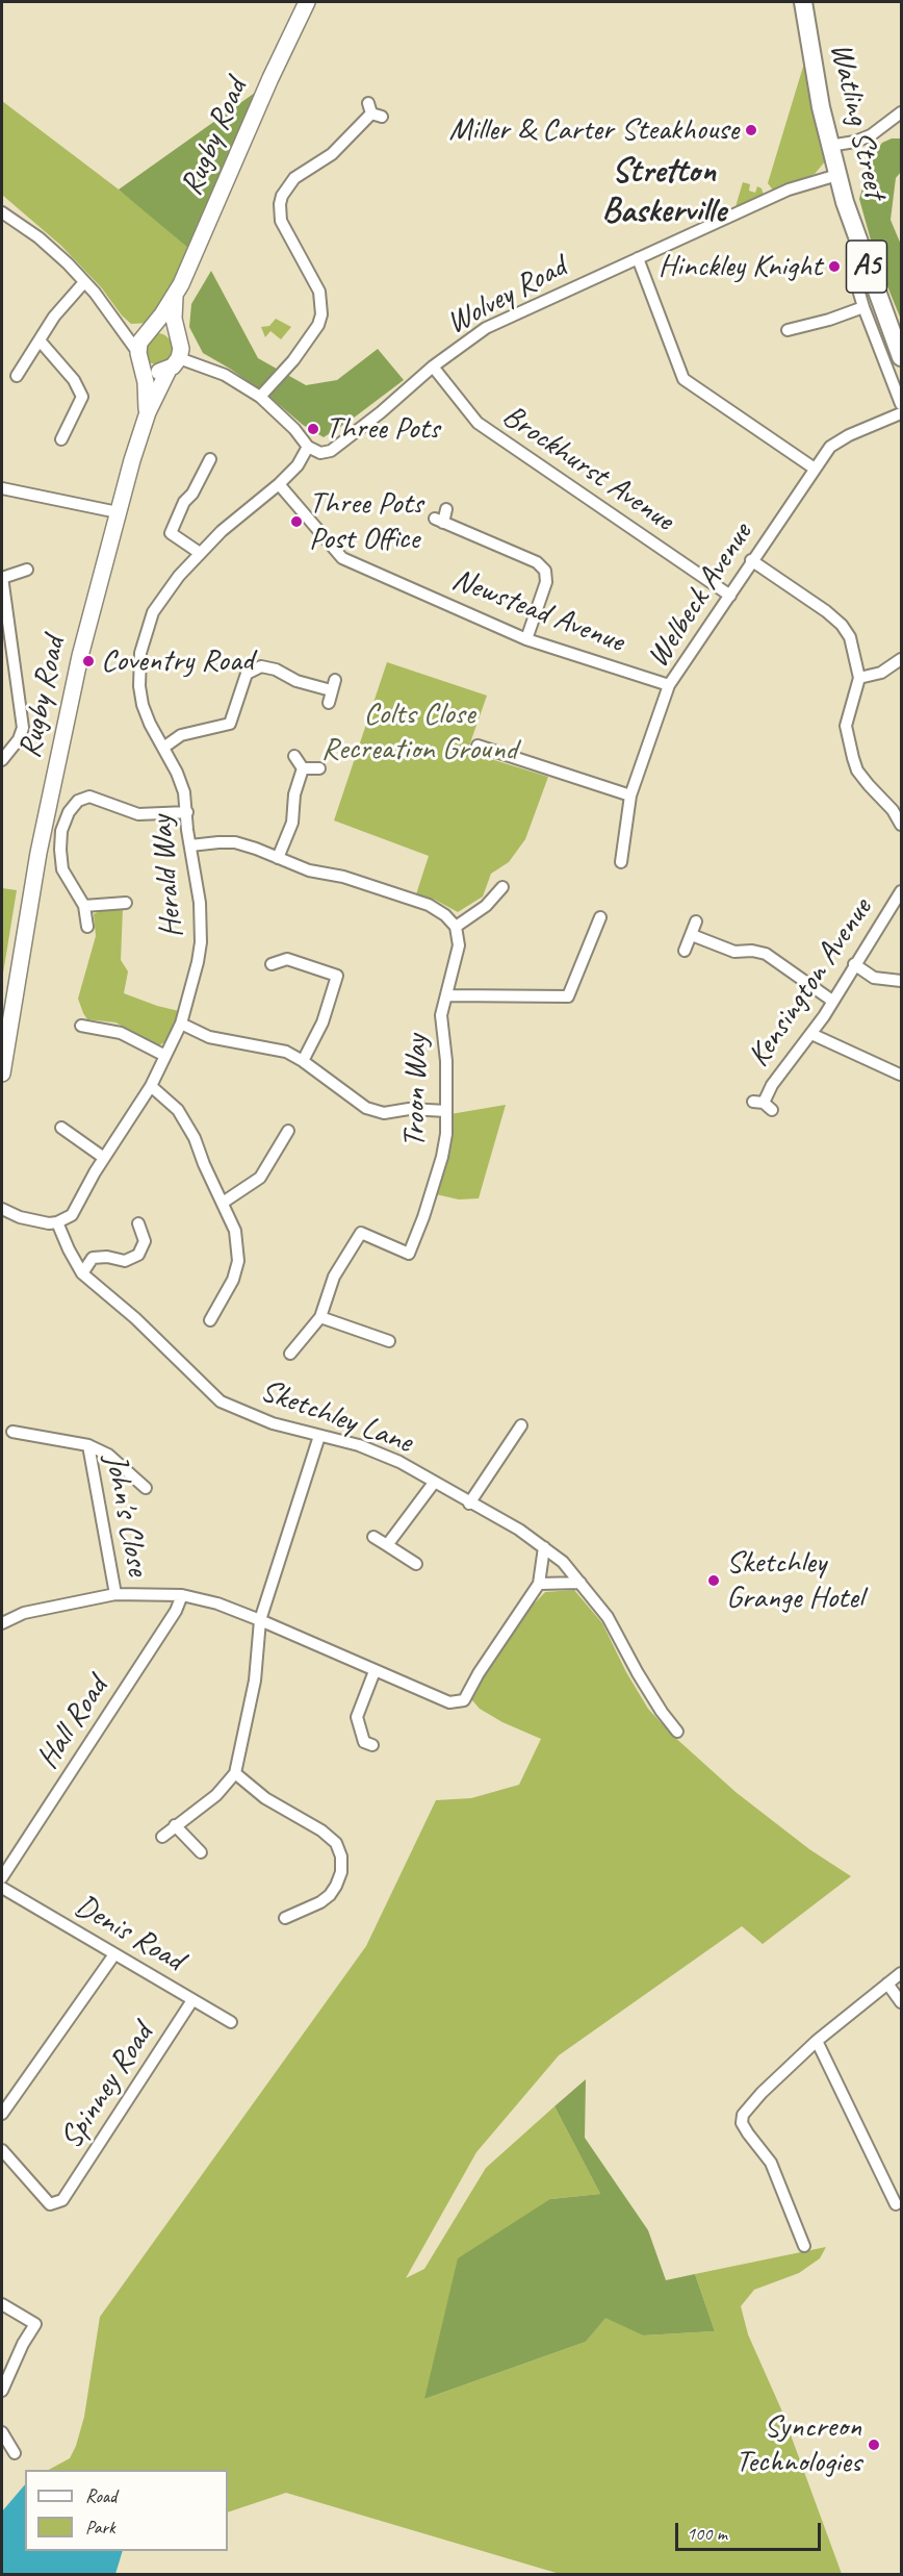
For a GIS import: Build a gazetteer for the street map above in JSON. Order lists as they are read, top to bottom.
{
  "streets": {
    "highway": ["Watling Street", "A5"],
    "main road": ["Rugby Road"],
    "street": [
      "Wolvey Road",
      "Brockhurst Avenue",
      "Welbeck Avenue",
      "Newstead Avenue",
      "Herald Way",
      "Kensington Avenue",
      "Troon Way",
      "Sketchley Lane",
      "John's Close",
      "Hall Road",
      "Denis Road",
      "Spinney Road"
    ]
  },
  "crossings": [
    ["Watling Street", "Wolvey Road"],
    ["Wolvey Road", "Brockhurst Avenue"],
    ["Brockhurst Avenue", "Welbeck Avenue"],
    ["Welbeck Avenue", "Newstead Avenue"],
    ["Herald Way", "Sketchley Lane"],
    ["Denis Road", "Spinney Road"]
  ],
  "districts": ["Stretton Baskerville"],
  "parks": ["Colts Close Recreation Ground"],
  "places": [
    "Miller & Carter Steakhouse",
    "Hinckley Knight",
    "Three Pots",
    "Three Pots Post Office",
    "Coventry Road",
    "Sketchley Grange Hotel",
    "Syncreon Technologies"
  ],
  "legend": ["Road", "Park"],
  "scale_bar": "100 m"
}
